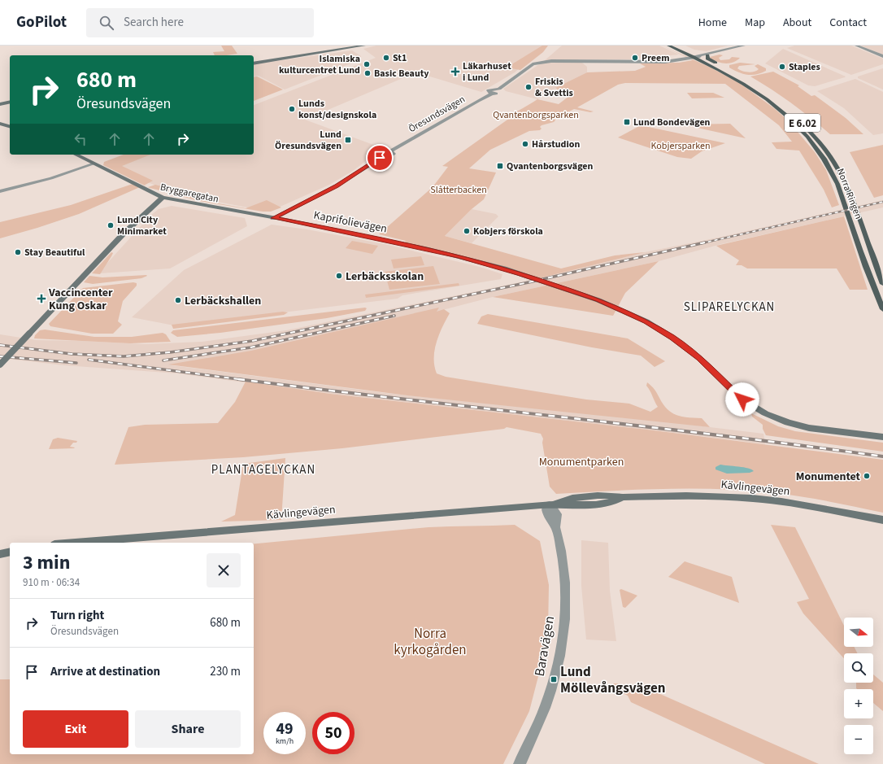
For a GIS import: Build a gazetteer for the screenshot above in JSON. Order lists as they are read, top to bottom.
{
  "streets": {
    "main road": [
      "E 6.02",
      "Bryggaregatan",
      "Norra Ringen",
      "Kaprifolievägen",
      "Kävlingevägen"
    ],
    "street": ["Öresundsvägen", "Baravägen"]
  },
  "crossings": [
    ["Öresundsvägen", "Bryggaregatan"],
    ["Öresundsvägen", "Norra Ringen"],
    ["Öresundsvägen", "Kaprifolievägen"],
    ["Bryggaregatan", "Kaprifolievägen"],
    ["Kävlingevägen", "Baravägen"]
  ],
  "districts": ["SLIPARELYCKAN", "PLANTAGELYCKAN"],
  "parks": [
    "Qvantenborgsparken",
    "Kobjersparken",
    "Slåtterbacken",
    "Monumentparken",
    "Norra kyrkogården"
  ],
  "places": {
    "other": [
      "St1",
      "Preem",
      "Islamiska kulturcentret Lund",
      "Staples",
      "Basic Beauty",
      "Friskis & Svettis",
      "Lunds konst/designskola",
      "Hårstudion",
      "Lund City Minimarket",
      "Kobjers förskola",
      "Stay Beautiful",
      "Lerbäcksskolan",
      "Lerbäckshallen",
      "Monumentet"
    ],
    "health": ["Läkarhuset i Lund", "Vaccincenter Kung Oskar"],
    "transit": [
      "Lund Bondevägen",
      "Lund Öresundsvägen",
      "Qvantenborgsvägen",
      "Lund Möllevångsvägen"
    ]
  },
  "north": "right",
  "page": {
    "header": "GoPilot",
    "search": "Search here",
    "nav": [
      "Home",
      "Map",
      "About",
      "Contact"
    ],
    "turn": ["680 m", "Öresundsvägen"],
    "heading": ["3 min", "910 m · 06:34"],
    "list": [
      {
        "name": "Turn right",
        "note": "Öresundsvägen",
        "value": "680 m"
      },
      {
        "name": "Arrive at destination",
        "value": "230 m"
      }
    ],
    "map_buttons": ["+", "−"],
    "buttons": ["Exit", "Share"],
    "speed": "49 km/h",
    "limit": "50"
  }
}
